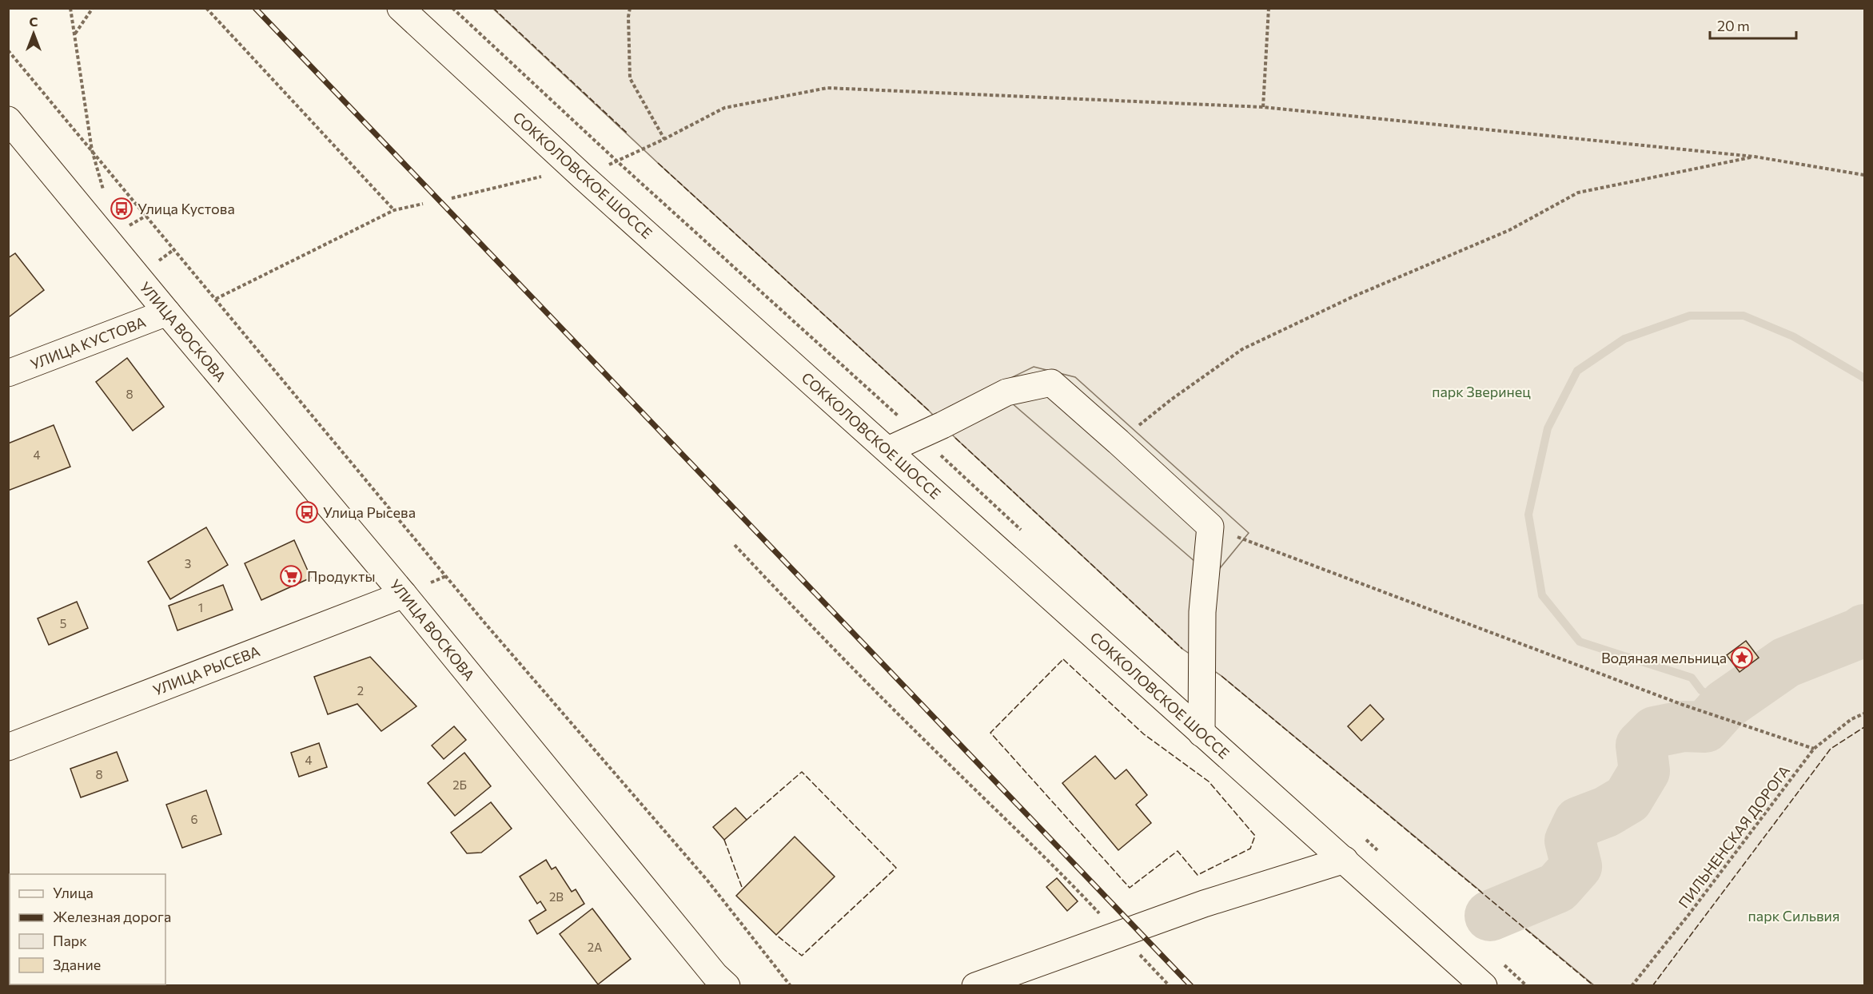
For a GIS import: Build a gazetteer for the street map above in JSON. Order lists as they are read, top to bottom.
{
  "streets": {
    "main road": [
      "СОККОЛОВСКОЕ ШОССЕ",
      "УЛИЦА ВОСКОВА",
      "УЛИЦА КУСТОВА",
      "УЛИЦА РЫСЕВА"
    ],
    "path": ["ПИЛЬНЕНСКАЯ ДОРОГА"]
  },
  "crossings": [
    ["УЛИЦА ВОСКОВА", "УЛИЦА КУСТОВА"],
    ["УЛИЦА ВОСКОВА", "УЛИЦА РЫСЕВА"]
  ],
  "parks": ["парк Зверинец", "парк Сильвия"],
  "places": {
    "bus stop": ["Улица Кустова", "Улица Рысева"],
    "supermarket": ["Продукты"],
    "place": ["Водяная мельница"]
  },
  "house_numbers": [
    "8",
    "4",
    "3",
    "1",
    "5",
    "2",
    "4",
    "8",
    "2Б",
    "6",
    "2В",
    "2А"
  ],
  "legend": [
    "Улица",
    "Железная дорога",
    "Парк",
    "Здание"
  ],
  "scale_bar": "20 m",
  "north": "top"
}
